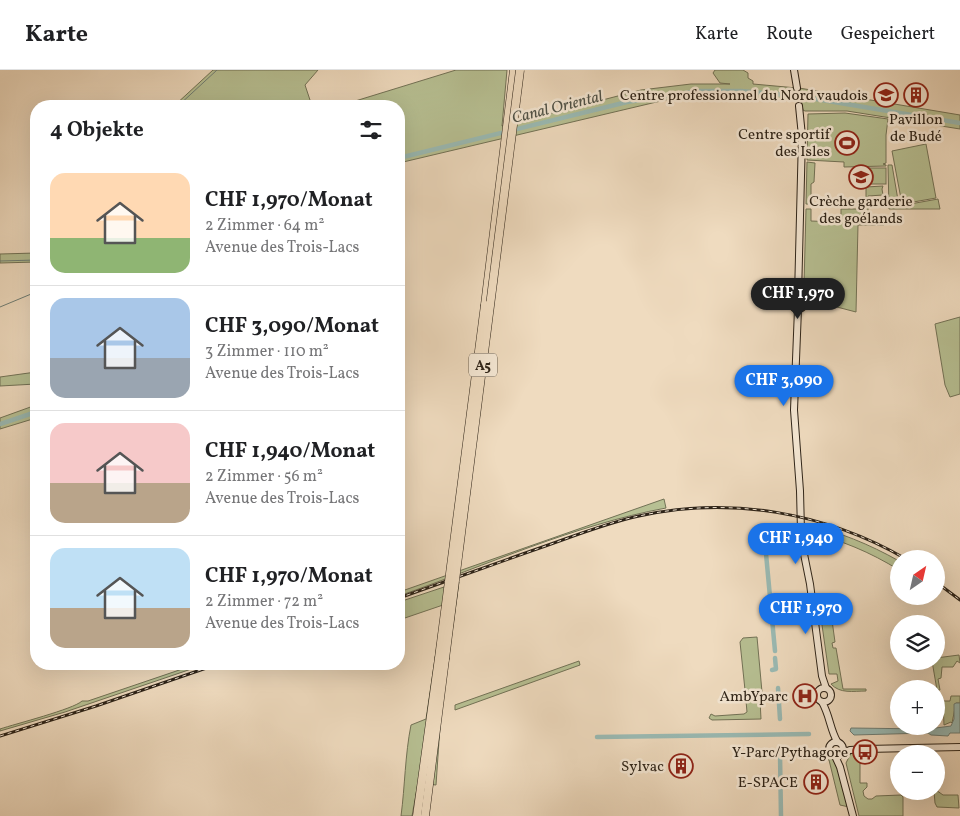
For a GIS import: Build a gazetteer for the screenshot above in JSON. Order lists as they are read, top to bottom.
{
  "streets": {
    "highway": ["A5"]
  },
  "water": ["Canal Oriental"],
  "places": {
    "school or university": ["Centre professionnel du Nord vaudois", "Crèche garderie des goélands"],
    "building": ["Pavillon de Budé", "Sylvac", "E-SPACE"],
    "sports": ["Centre sportif des Isles"],
    "hospital": ["AmbYparc"],
    "bus stop": ["Y-Parc/Pythagore"]
  },
  "north": "top right",
  "page": {
    "header": "Karte",
    "nav": ["Karte", "Route", "Gespeichert"],
    "heading": "4 Objekte",
    "list": [
      {
        "name": "CHF 1,970/Monat",
        "note": "2 Zimmer · 64 m² · Avenue des Trois-Lacs"
      },
      {
        "name": "CHF 3,090/Monat",
        "note": "3 Zimmer · 110 m² · Avenue des Trois-Lacs"
      },
      {
        "name": "CHF 1,940/Monat",
        "note": "2 Zimmer · 56 m² · Avenue des Trois-Lacs"
      },
      {
        "name": "CHF 1,970/Monat",
        "note": "2 Zimmer · 72 m² · Avenue des Trois-Lacs"
      }
    ],
    "price": [
      "CHF 1,970",
      "CHF 3,090",
      "CHF 1,940",
      "CHF 1,970"
    ],
    "map_buttons": ["+", "−"]
  }
}
